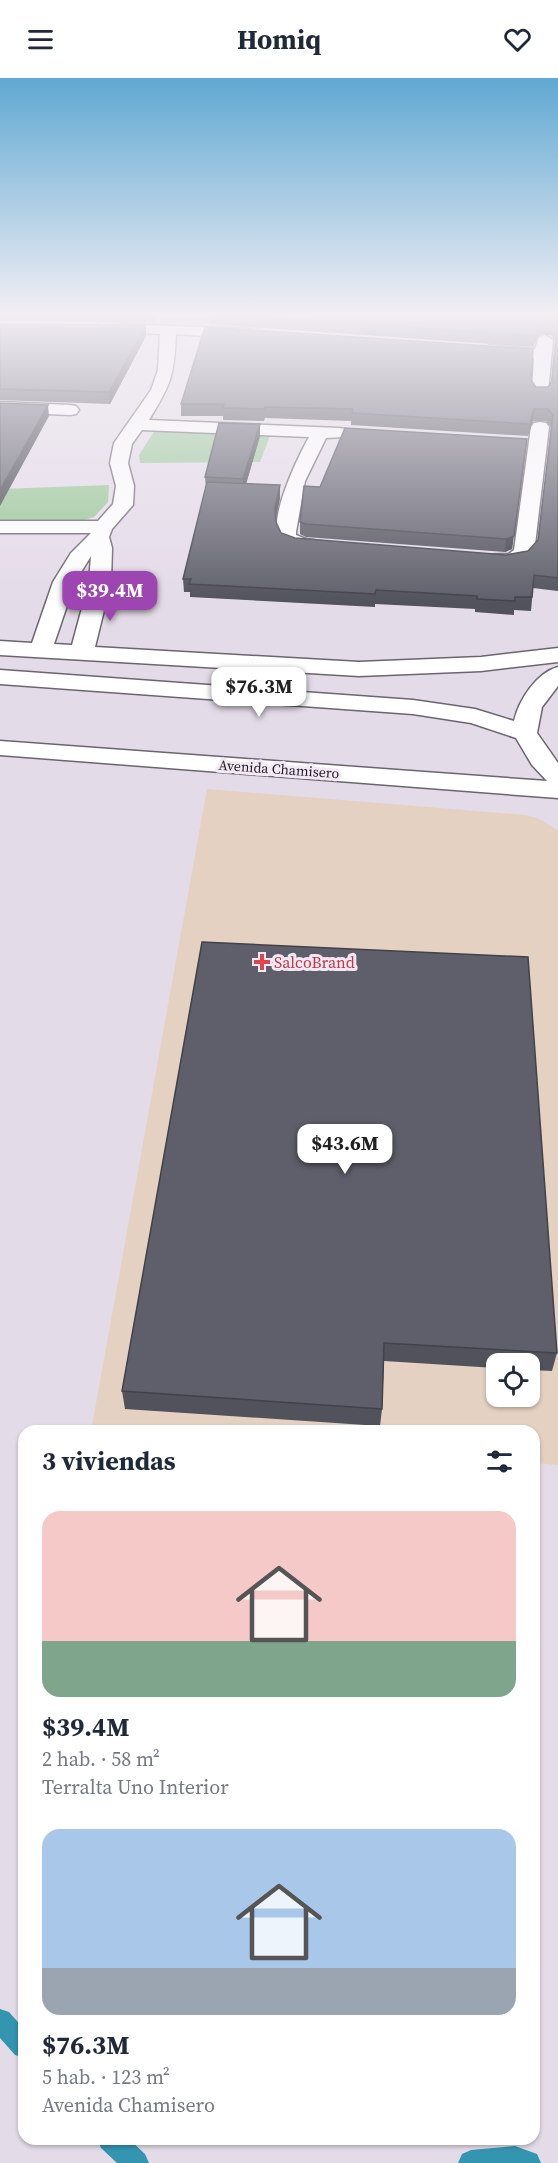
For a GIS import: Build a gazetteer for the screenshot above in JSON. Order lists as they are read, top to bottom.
{
  "streets": {
    "street": ["Avenida Chamisero"]
  },
  "places": {
    "health": ["SalcoBrand"]
  },
  "page": {
    "header": "Homiq",
    "price": ["$39.4M", "$76.3M", "$43.6M"],
    "heading": "3 viviendas",
    "list": [
      {
        "name": "$39.4M",
        "note": "2 hab. · 58 m² · Terralta Uno Interior"
      },
      {
        "name": "$76.3M",
        "note": "5 hab. · 123 m² · Avenida Chamisero"
      }
    ]
  }
}
